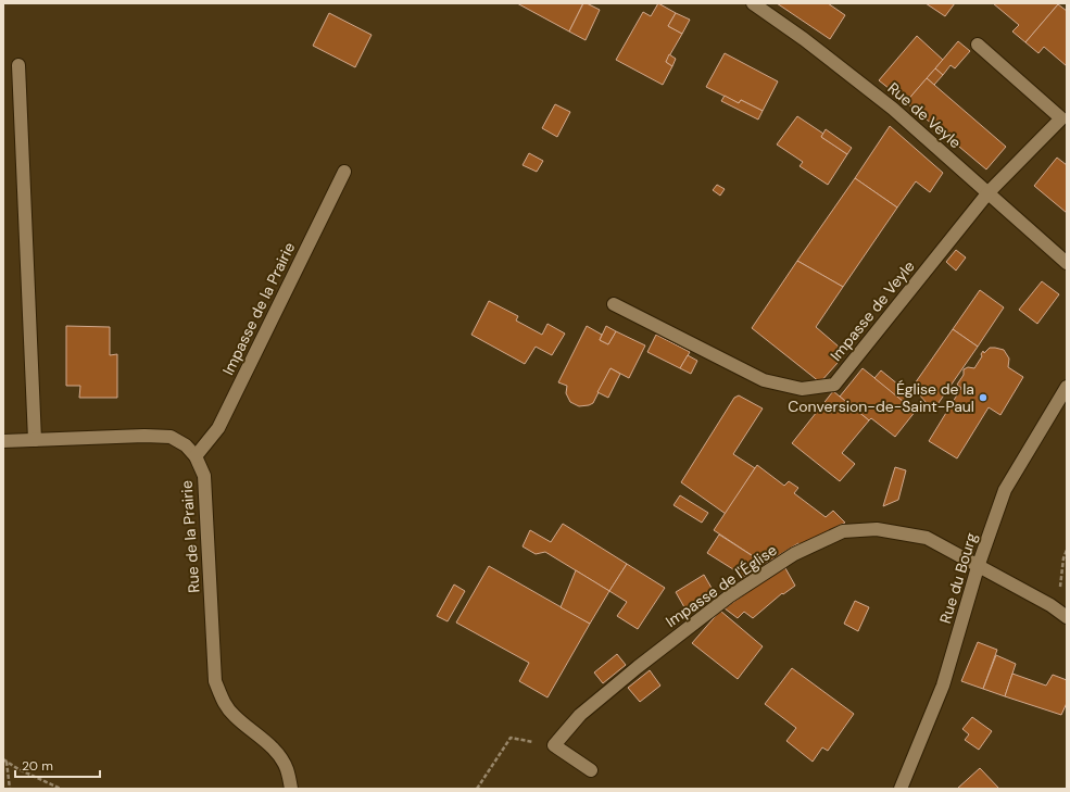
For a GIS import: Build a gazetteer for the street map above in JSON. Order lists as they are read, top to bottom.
{
  "streets": {
    "street": [
      "Rue de Veyle",
      "Impasse de la Prairie",
      "Impasse de Veyle",
      "Rue de la Prairie",
      "Rue du Bourg",
      "Impasse de l'Église"
    ]
  },
  "crossings": [
    ["Rue de Veyle", "Impasse de Veyle"],
    ["Impasse de la Prairie", "Rue de la Prairie"],
    ["Rue du Bourg", "Impasse de l'Église"]
  ],
  "places": ["Église de la Conversion-de-Saint-Paul"],
  "scale_bar": "20 m"
}
